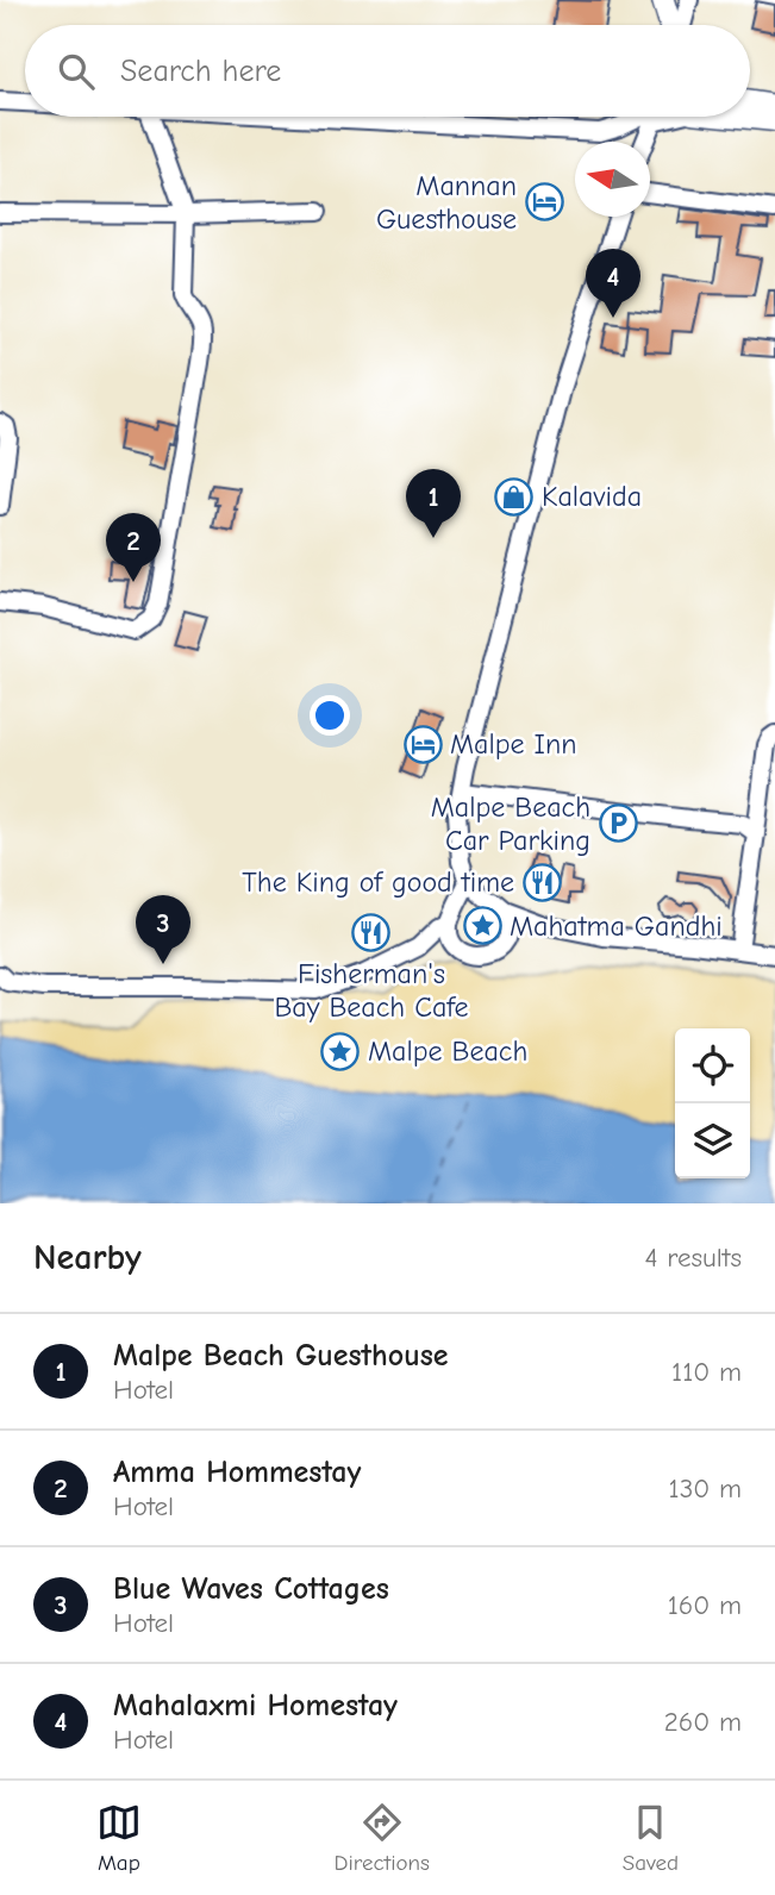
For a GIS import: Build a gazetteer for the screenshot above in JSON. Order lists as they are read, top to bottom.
{
  "places": {
    "hotel": ["Mannan Guesthouse", "Malpe Inn"],
    "shop": ["Kalavida"],
    "parking": ["Malpe Beach Car Parking"],
    "restaurant": ["The King of good time", "Fisherman's Bay Beach Cafe"],
    "place": ["Mahatma Gandhi", "Malpe Beach"]
  },
  "north": "left",
  "page": {
    "search": "Search here",
    "pins": [
      "4",
      "1",
      "2",
      "3"
    ],
    "heading": ["Nearby", "4 results"],
    "list": [
      {
        "mark": "1",
        "name": "Malpe Beach Guesthouse",
        "note": "Hotel",
        "value": "110 m"
      },
      {
        "mark": "2",
        "name": "Amma Hommestay",
        "note": "Hotel",
        "value": "130 m"
      },
      {
        "mark": "3",
        "name": "Blue Waves Cottages",
        "note": "Hotel",
        "value": "160 m"
      },
      {
        "mark": "4",
        "name": "Mahalaxmi Homestay",
        "note": "Hotel",
        "value": "260 m"
      }
    ],
    "nav": ["Map", "Directions", "Saved"]
  }
}
